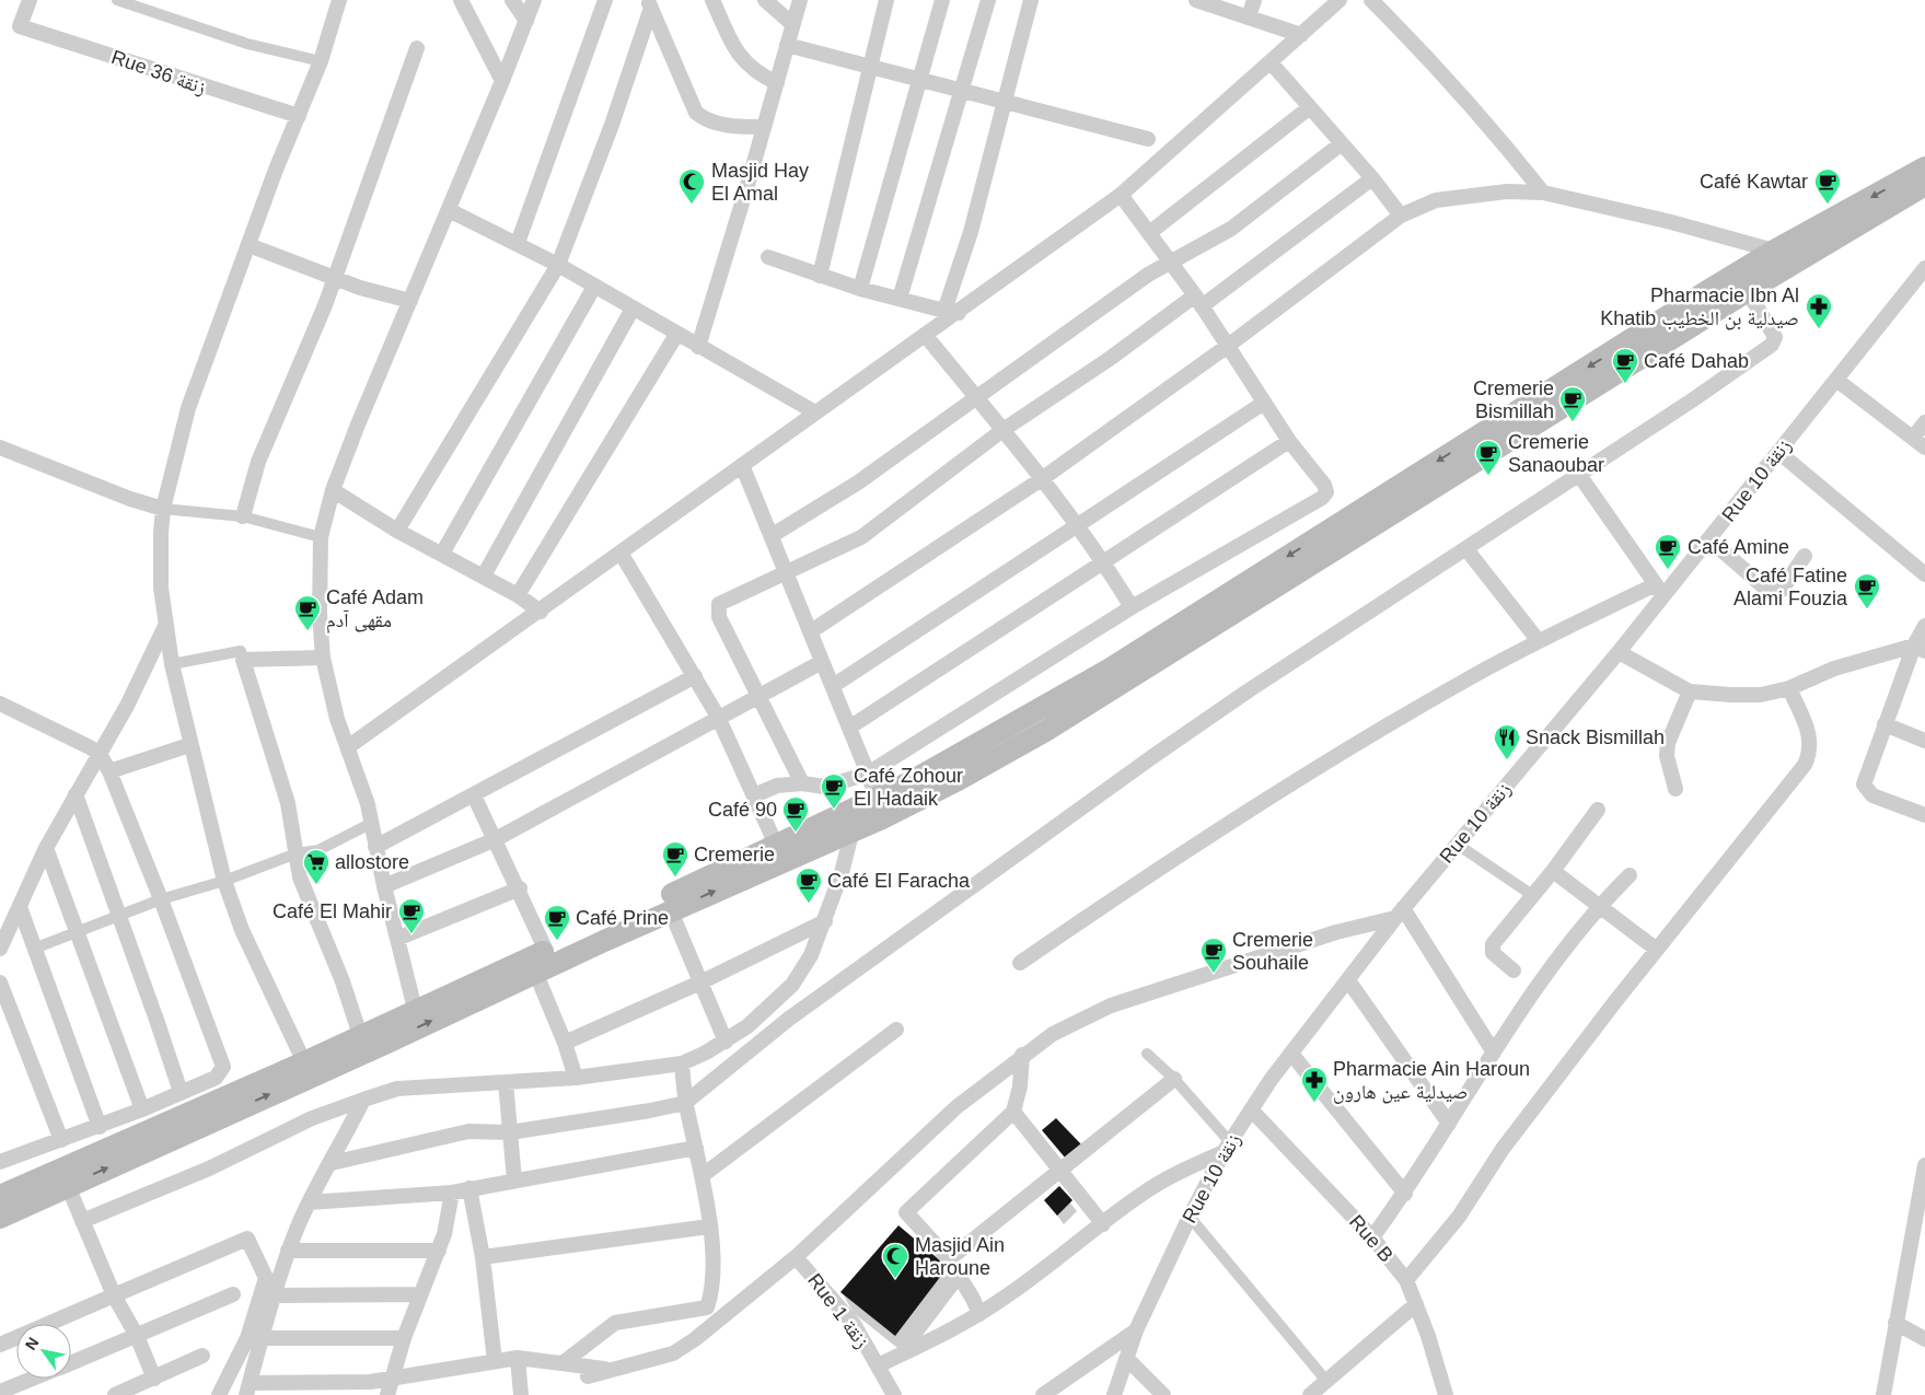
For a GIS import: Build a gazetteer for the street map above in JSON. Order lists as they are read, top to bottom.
{
  "streets": {
    "street": [
      "Rue 36 زنقة",
      "Rue 10 زنقة",
      "Rue B",
      "Rue 1 زنقة"
    ]
  },
  "crossings": [
    ["Rue 10 زنقة", "Rue B"]
  ],
  "places": {
    "mosque": ["Masjid Hay El Amal", "Masjid Ain Haroune"],
    "cafe": [
      "Café Kawtar",
      "Café Dahab",
      "Cremerie Bismillah",
      "Cremerie Sanaoubar",
      "Café Amine",
      "Café Fatine Alami Fouzia",
      "Café Adam مقهى آدم",
      "Café Zohour El Hadaik",
      "Café 90",
      "Cremerie",
      "Café El Faracha",
      "Café El Mahir",
      "Café Prine",
      "Cremerie Souhaile"
    ],
    "pharmacy": ["Pharmacie Ibn Al Khatib صيدلية بن الخطيب", "Pharmacie Ain Haroun صيدلية عين هارون"],
    "restaurant": ["Snack Bismillah"],
    "supermarket": ["allostore"]
  },
  "north": "top left"
}
